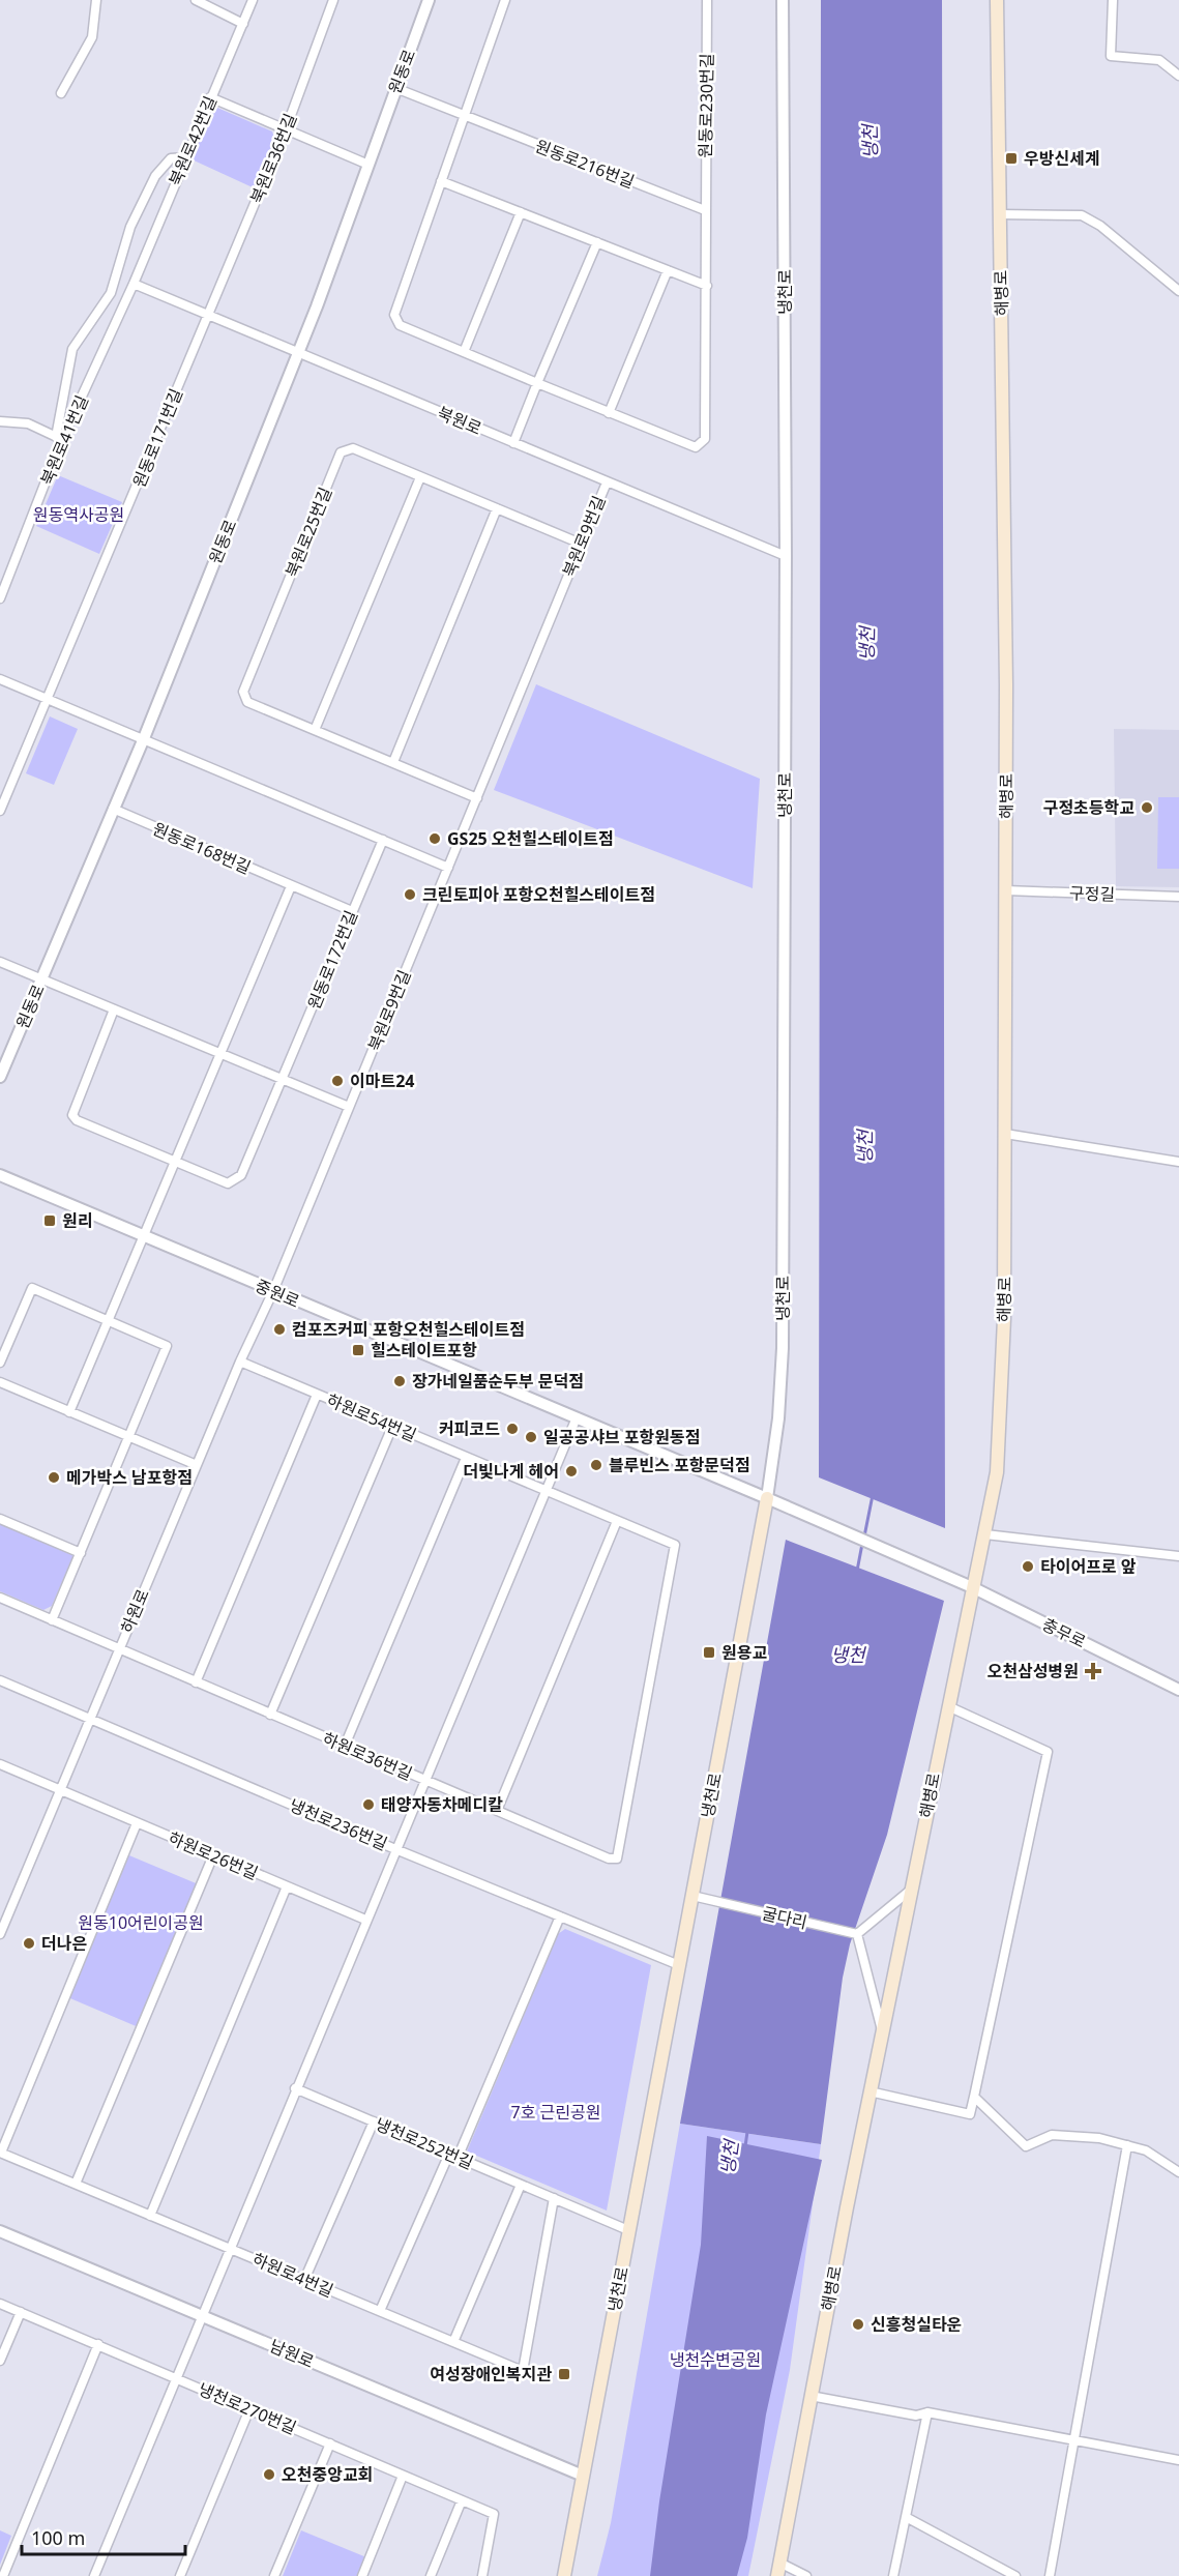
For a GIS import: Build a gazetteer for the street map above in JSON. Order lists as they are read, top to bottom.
{
  "streets": {
    "main road": ["냉천로", "해병로"],
    "street": [
      "원동로",
      "원동로230번길",
      "북원로42번길",
      "북원로36번길",
      "원동로216번길",
      "북원로",
      "원동로171번길",
      "북원로41번길",
      "북원로25번길",
      "북원로9번길",
      "원동로168번길",
      "구정길",
      "원동로172번길",
      "중원로",
      "하원로54번길",
      "하원로",
      "충무로",
      "하원로36번길",
      "냉천로236번길",
      "하원로26번길",
      "굴다리",
      "냉천로252번길",
      "하원로4번길",
      "남원로",
      "냉천로270번길"
    ]
  },
  "crossings": [
    ["원동로", "원동로216번길"],
    ["원동로", "북원로"],
    ["원동로", "원동로168번길"],
    ["원동로230번길", "원동로216번길"],
    ["북원로42번길", "북원로"],
    ["북원로42번길", "북원로41번길"],
    ["북원로36번길", "북원로"],
    ["북원로36번길", "원동로171번길"],
    ["냉천로", "북원로"],
    ["냉천로", "중원로"],
    ["냉천로", "냉천로236번길"],
    ["냉천로", "굴다리"],
    ["냉천로", "냉천로252번길"],
    ["냉천로", "남원로"],
    ["해병로", "구정길"],
    ["해병로", "충무로"],
    ["북원로", "원동로171번길"],
    ["북원로", "북원로41번길"],
    ["북원로", "북원로9번길"],
    ["북원로25번길", "북원로9번길"],
    ["북원로9번길", "중원로"],
    ["북원로9번길", "하원로"],
    ["원동로168번길", "원동로172번길"],
    ["중원로", "하원로"],
    ["중원로", "충무로"],
    ["하원로54번길", "하원로"],
    ["하원로54번길", "하원로36번길"],
    ["하원로", "하원로36번길"],
    ["하원로", "냉천로236번길"],
    ["하원로", "하원로26번길"],
    ["냉천로252번길", "하원로4번길"]
  ],
  "water": ["냉천"],
  "parks": [
    "원동역사공원",
    "원동10어린이공원",
    "7호 근린공원",
    "냉천수변공원"
  ],
  "places": {
    "transit": [
      "우방신세계",
      "원리",
      "힐스테이트포항",
      "원용교",
      "여성장애인복지관"
    ],
    "other": [
      "구정초등학교",
      "GS25 오천힐스테이트점",
      "크린토피아 포항오천힐스테이트점",
      "이마트24",
      "컴포즈커피 포항오천힐스테이트점",
      "장가네일품순두부 문덕점",
      "커피코드",
      "일공공샤브 포항원동점",
      "블루빈스 포항문덕점",
      "더빛나게 헤어",
      "메가박스 남포항점",
      "타이어프로 앞",
      "태양자동차메디칼",
      "더나은",
      "신흥청실타운",
      "오천중앙교회"
    ],
    "health": ["오천삼성병원"]
  },
  "scale_bar": "100 m"
}
